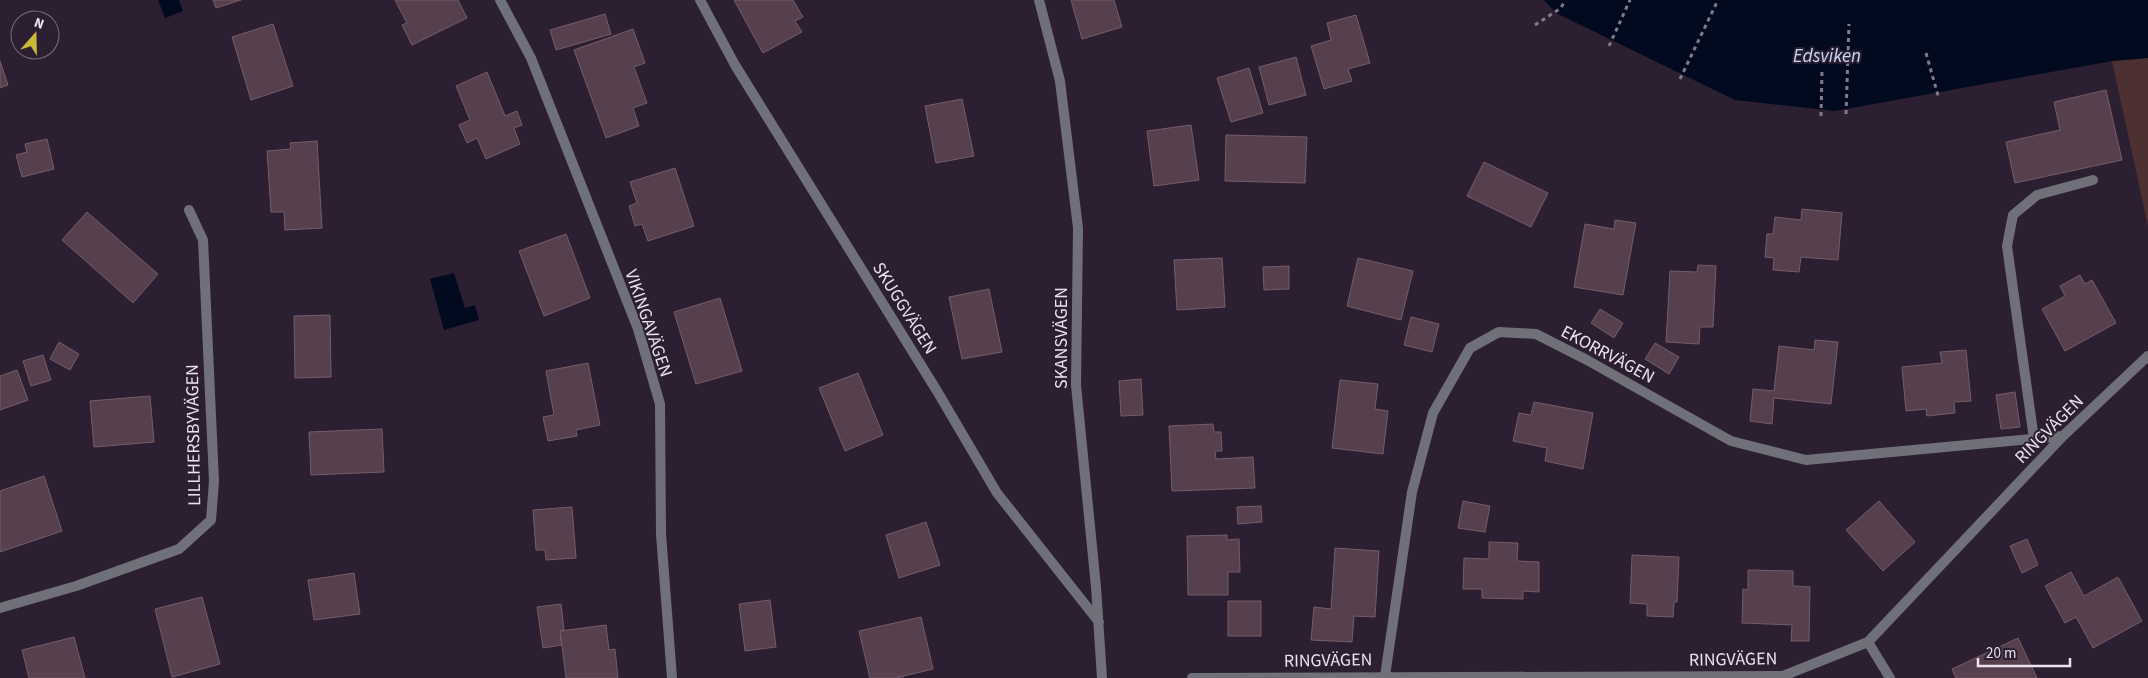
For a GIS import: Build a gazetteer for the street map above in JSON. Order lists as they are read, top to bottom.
{
  "streets": {
    "street": [
      "SKUGGVÄGEN",
      "VIKINGAVÄGEN",
      "SKANSVÄGEN",
      "EKORRVÄGEN",
      "RINGVÄGEN",
      "LILLHERSBYVÄGEN"
    ]
  },
  "crossings": [
    ["SKUGGVÄGEN", "SKANSVÄGEN"],
    ["EKORRVÄGEN", "RINGVÄGEN"]
  ],
  "water": ["Edsviken"],
  "scale_bar": "20 m",
  "north": "top"
}
